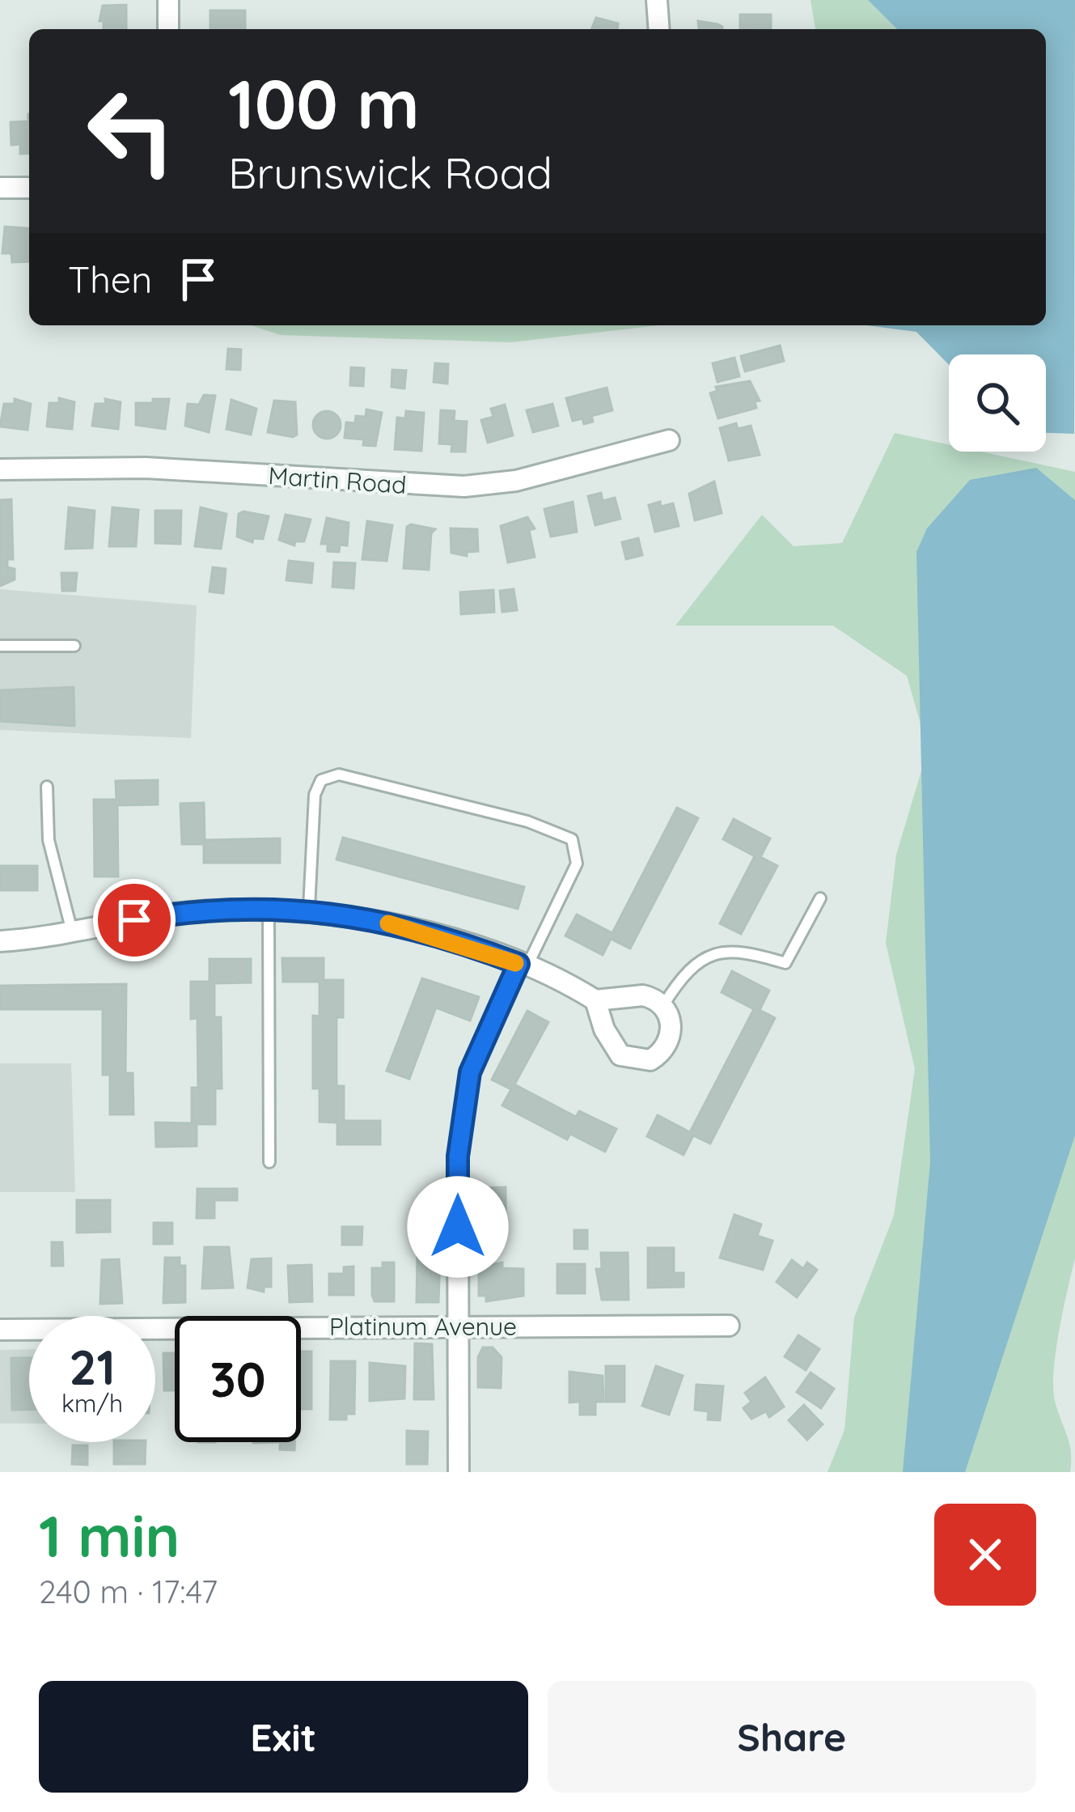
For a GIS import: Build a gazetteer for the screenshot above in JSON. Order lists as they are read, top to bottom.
{
  "streets": {
    "street": ["Martin Road", "Platinum Avenue"]
  },
  "page": {
    "turn": ["100 m", "Brunswick Road"],
    "then": "Then",
    "speed": "21 km/h",
    "limit": "30",
    "heading": ["1 min", "240 m · 17:47"],
    "buttons": ["Exit", "Share"]
  }
}
